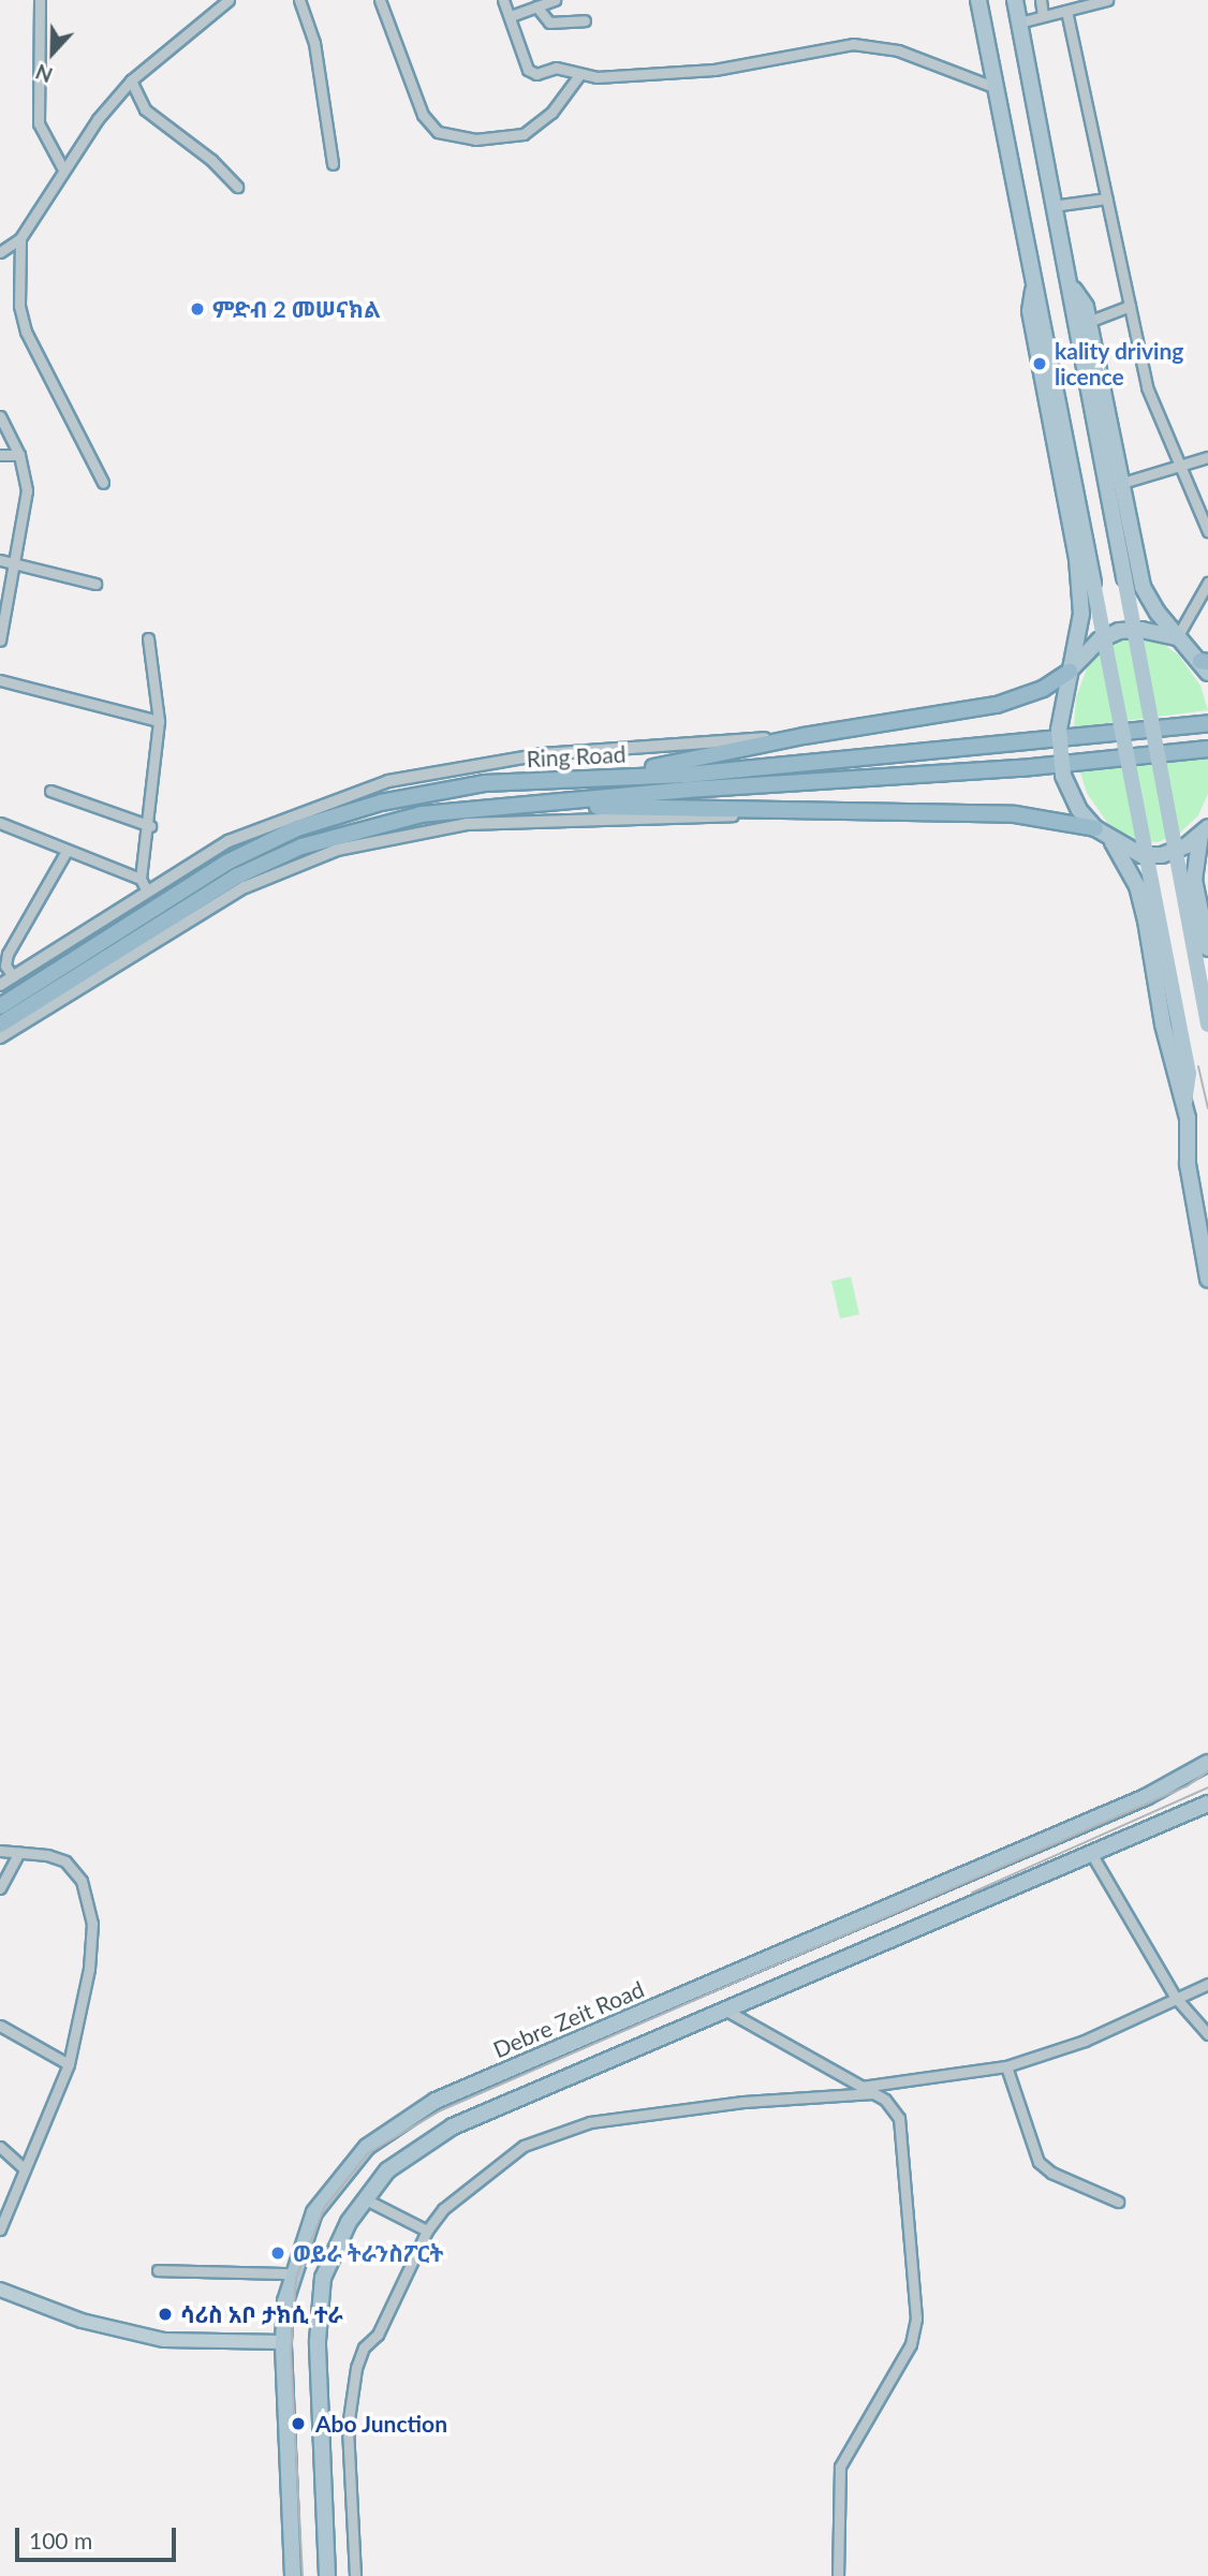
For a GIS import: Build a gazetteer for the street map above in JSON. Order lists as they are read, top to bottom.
{
  "streets": {
    "highway": ["Ring Road"],
    "main road": ["Debre Zeit Road"]
  },
  "places": [
    "ምድብ 2 መሠናክል",
    "kality driving licence",
    "ወይራ ትራንስፖርት",
    "ሳሪስ አቦ ታክሲ ተራ",
    "Abo Junction"
  ],
  "scale_bar": "100 m",
  "north": "bottom"
}
